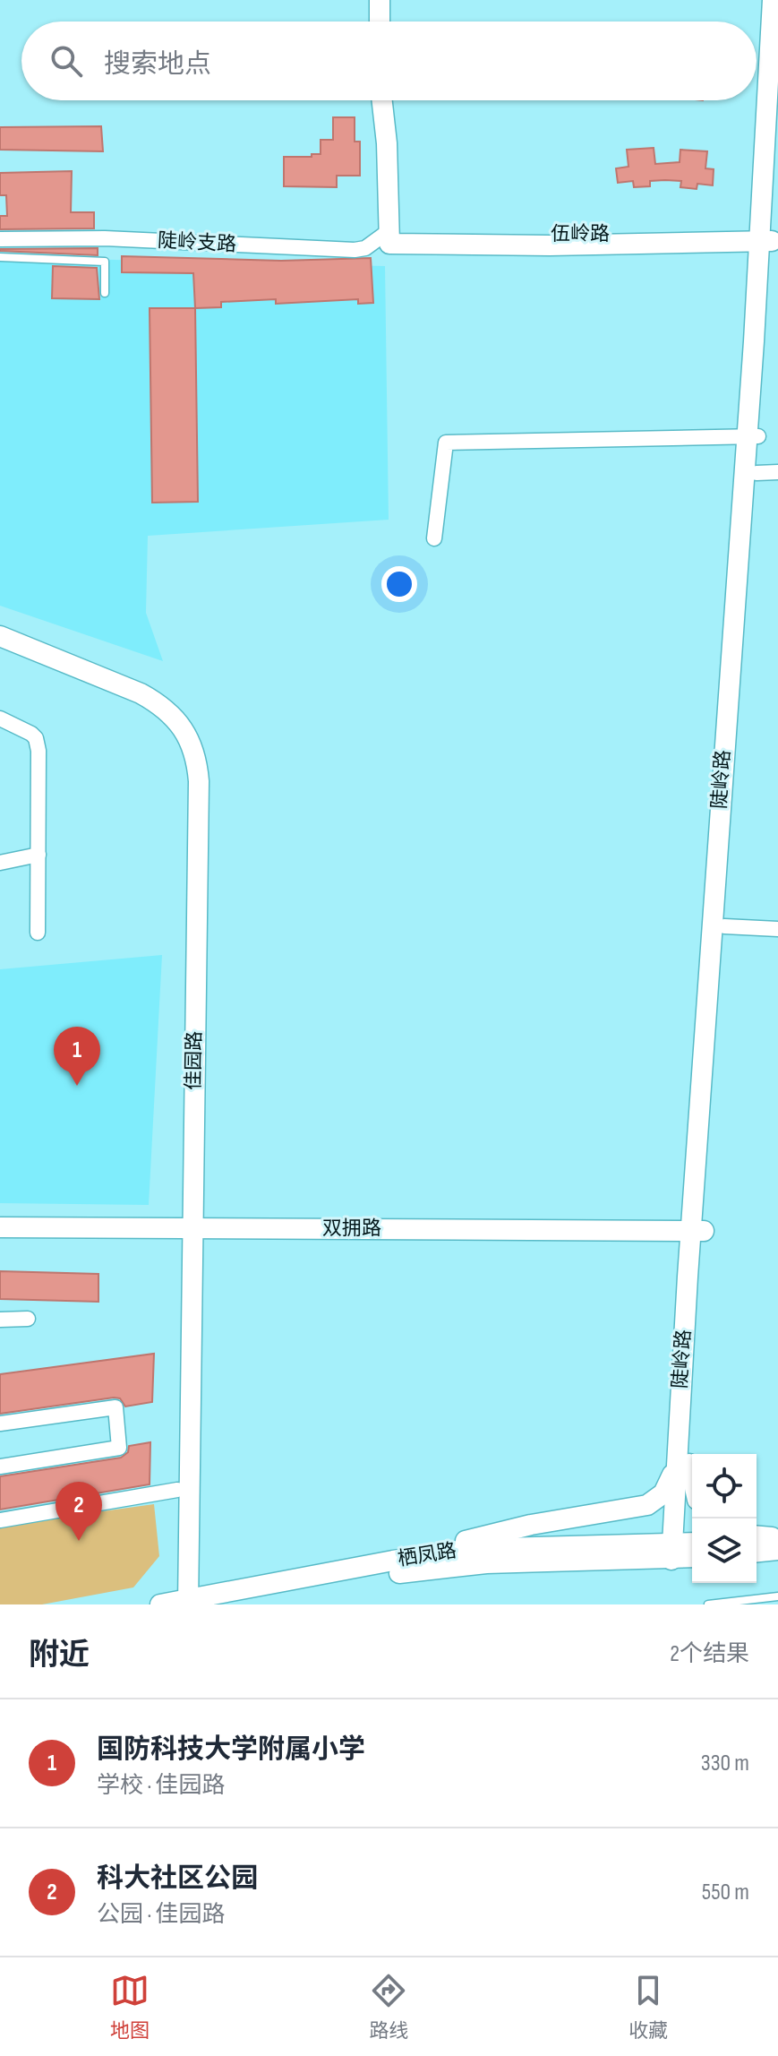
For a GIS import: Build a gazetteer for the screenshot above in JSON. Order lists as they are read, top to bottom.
{
  "streets": {
    "main road": [
      "伍岭路",
      "陡岭路",
      "佳园路",
      "双拥路",
      "栖凤路"
    ],
    "street": ["陡岭支路"]
  },
  "crossings": [
    ["伍岭路", "陡岭支路"],
    ["伍岭路", "陡岭路"],
    ["陡岭路", "双拥路"],
    ["陡岭路", "栖凤路"],
    ["佳园路", "双拥路"],
    ["佳园路", "栖凤路"]
  ],
  "page": {
    "search": "搜索地点",
    "pins": ["1", "2"],
    "heading": ["附近", "2个结果"],
    "list": [
      {
        "mark": "1",
        "name": "国防科技大学附属小学",
        "note": "学校 · 佳园路",
        "value": "330 m"
      },
      {
        "mark": "2",
        "name": "科大社区公园",
        "note": "公园 · 佳园路",
        "value": "550 m"
      }
    ],
    "nav": ["地图", "路线", "收藏"]
  }
}
